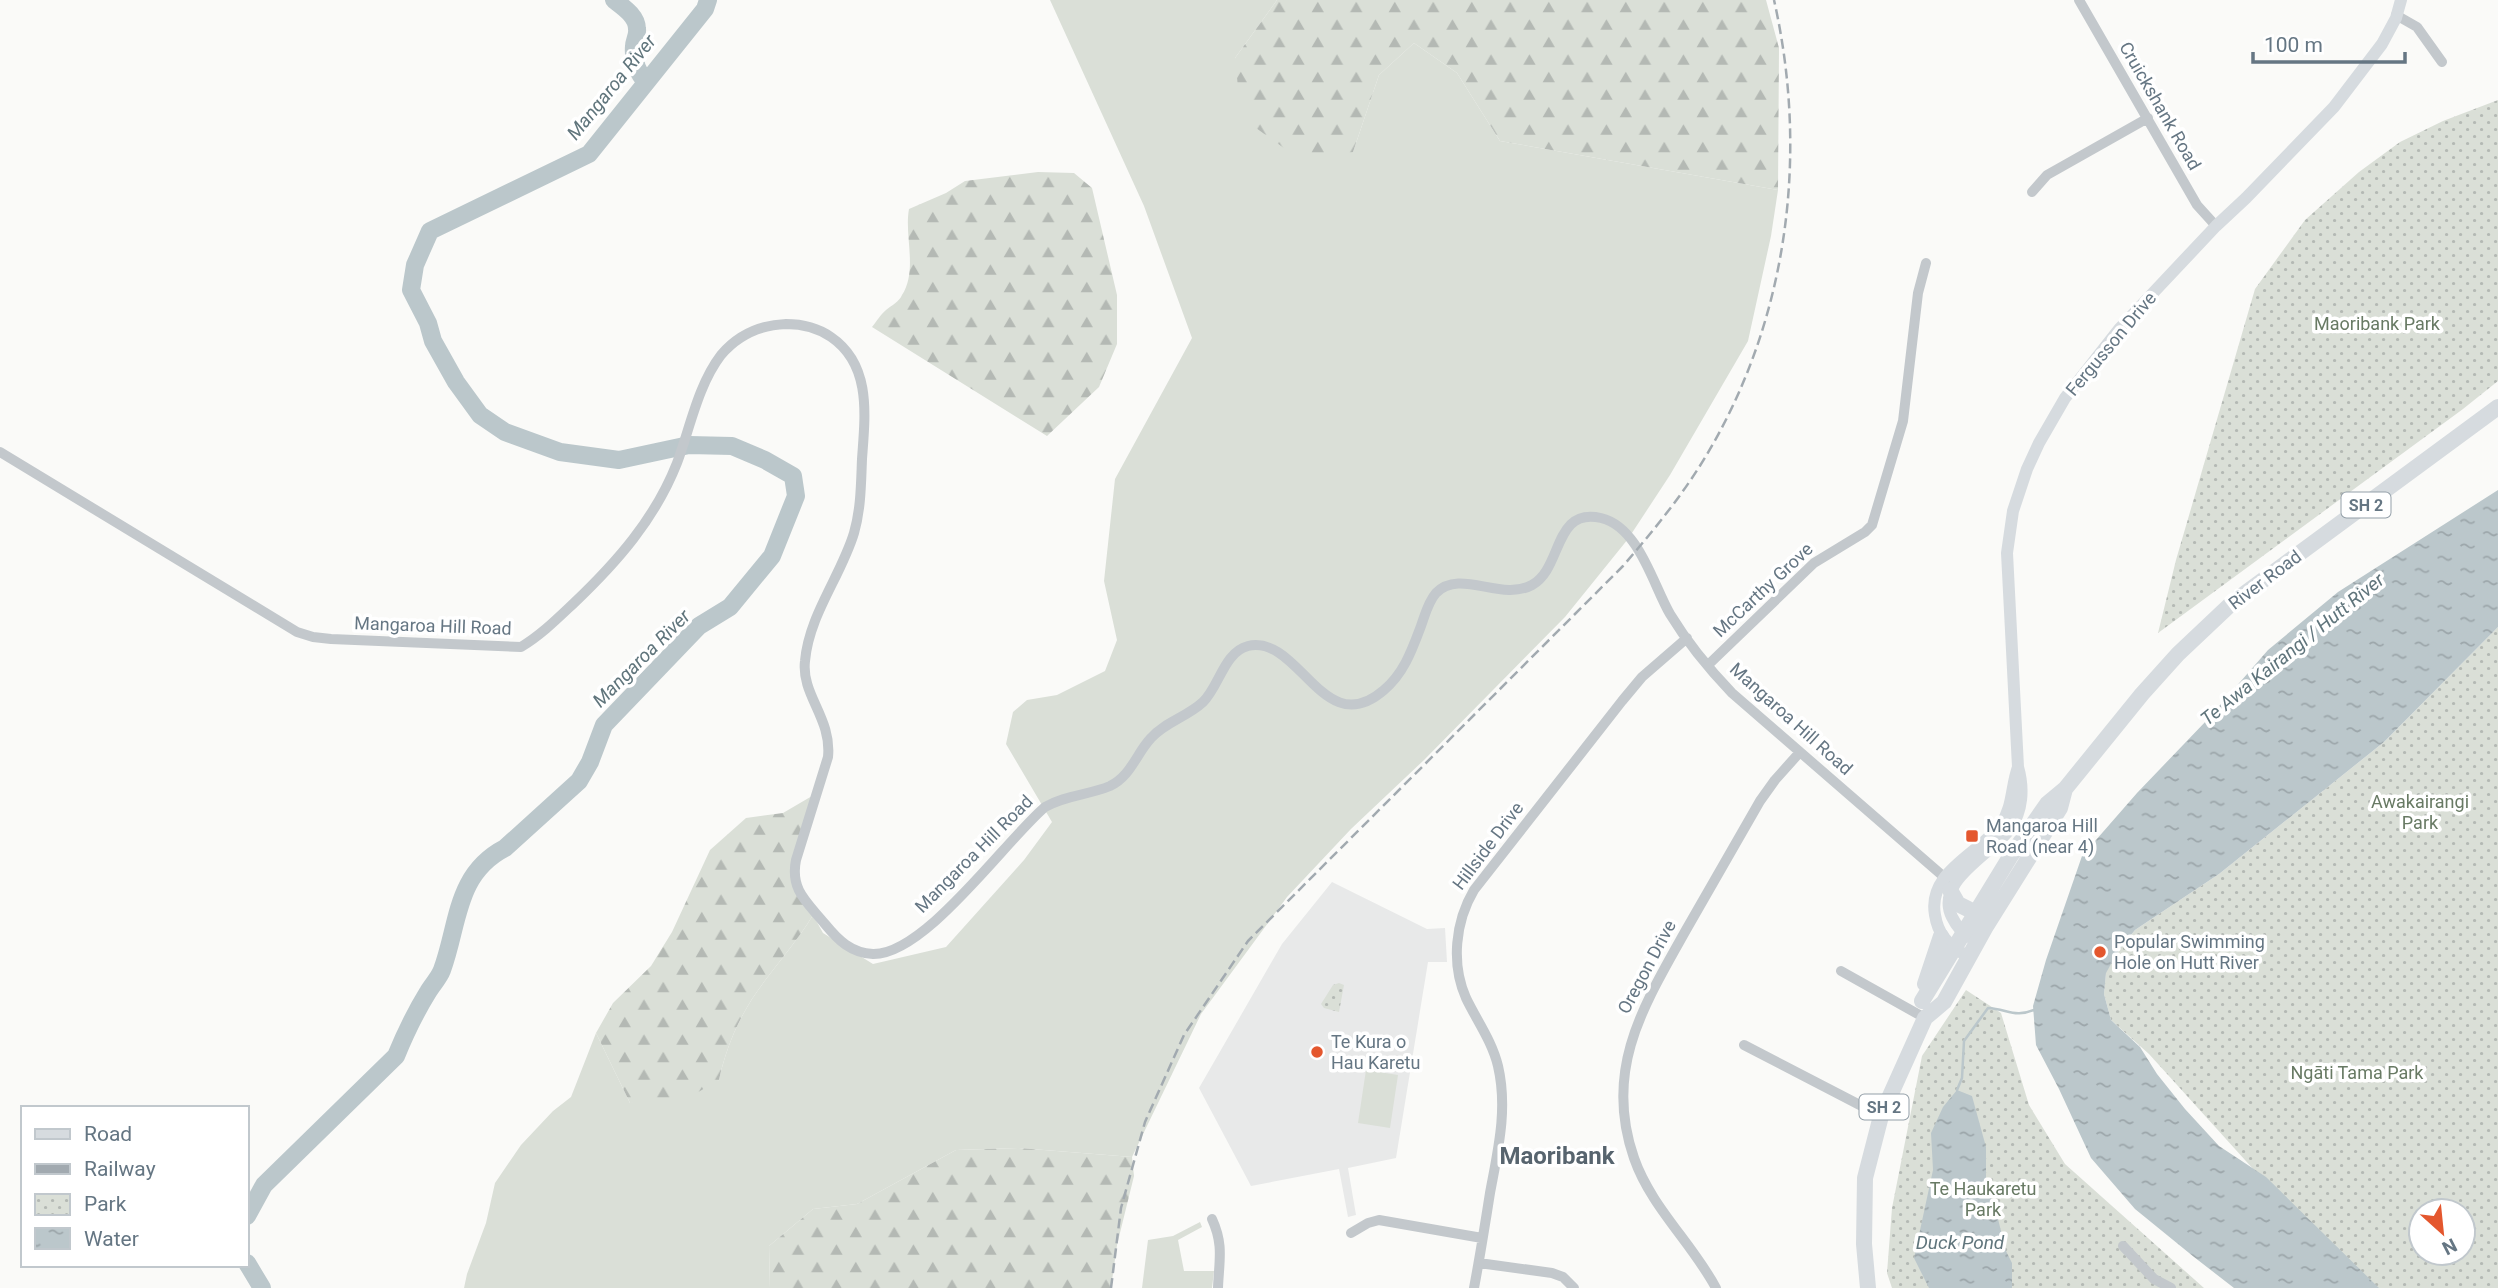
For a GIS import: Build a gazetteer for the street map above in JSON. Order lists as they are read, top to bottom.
{
  "streets": {
    "highway": ["SH 2", "River Road"],
    "main road": ["Fergusson Drive"],
    "street": [
      "Cruickshank Road",
      "McCarthy Grove",
      "Mangaroa Hill Road",
      "Hillside Drive",
      "Oregon Drive"
    ]
  },
  "crossings": [
    ["Cruickshank Road", "Fergusson Drive"],
    ["Fergusson Drive", "Mangaroa Hill Road"],
    ["SH 2", "River Road"],
    ["McCarthy Grove", "Mangaroa Hill Road"],
    ["Mangaroa Hill Road", "Hillside Drive"],
    ["Mangaroa Hill Road", "Oregon Drive"]
  ],
  "districts": ["Maoribank"],
  "water": ["Mangaroa River", "Te Awa Kairangi / Hutt River", "Duck Pond"],
  "parks": [
    "Maoribank Park",
    "Awakairangi Park",
    "Ngāti Tama Park",
    "Te Haukaretu Park"
  ],
  "places": {
    "transit": ["Mangaroa Hill Road (near 4)"],
    "other": ["Popular Swimming Hole on Hutt River", "Te Kura o Hau Karetu"]
  },
  "legend": [
    "Road",
    "Railway",
    "Park",
    "Water"
  ],
  "scale_bar": "100 m",
  "north": "bottom right"
}
